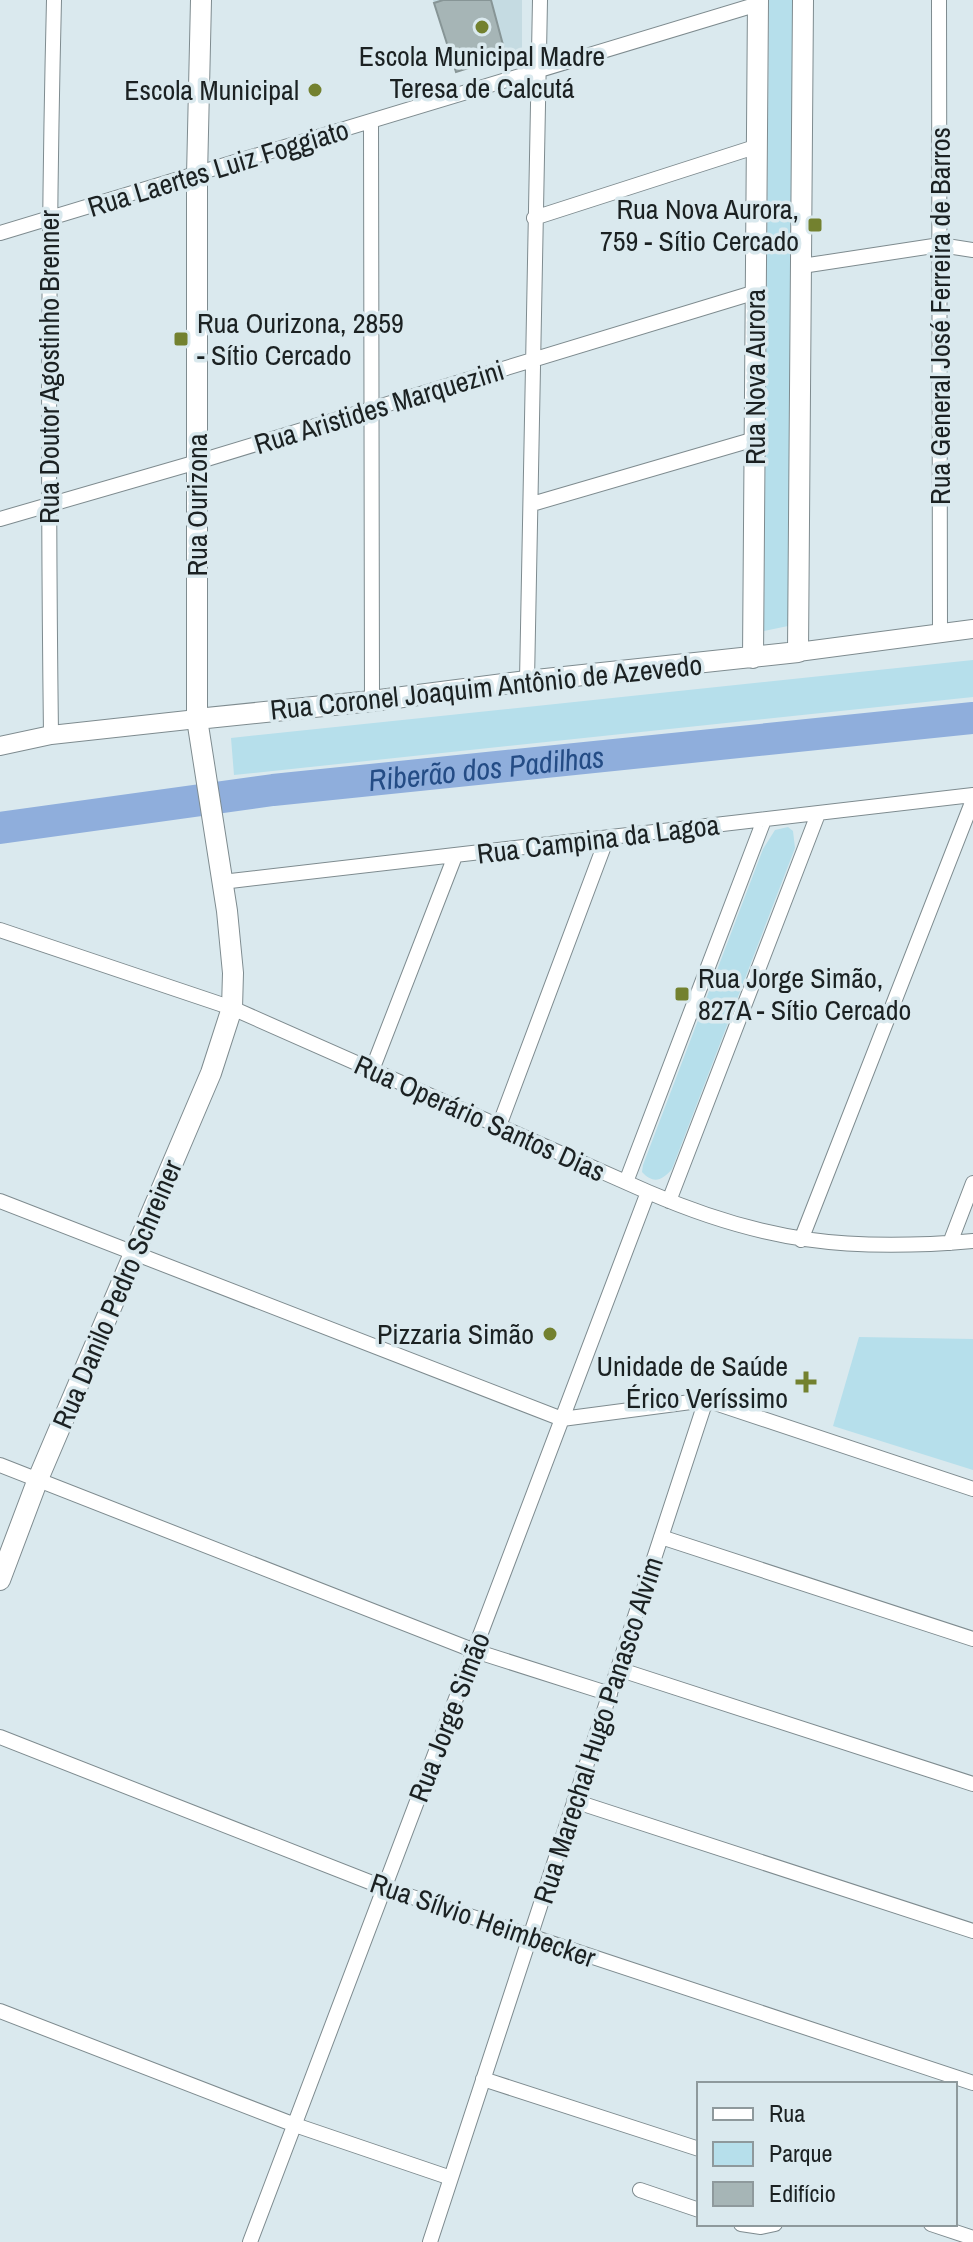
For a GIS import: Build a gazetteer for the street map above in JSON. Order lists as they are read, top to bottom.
{
  "streets": {
    "main road": [
      "Rua Nova Aurora",
      "Rua Ourizona",
      "Rua Coronel Joaquim Antônio de Azevedo",
      "Rua Danilo Pedro Schreiner"
    ],
    "street": [
      "Rua Laertes Luiz Foggiato",
      "Rua General José Ferreira de Barros",
      "Rua Doutor Agostinho Brenner",
      "Rua Aristides Marquezini",
      "Rua Campina da Lagoa",
      "Rua Operário Santos Dias",
      "Rua Jorge Simão",
      "Rua Marechal Hugo Panasco Alvim",
      "Rua Sílvio Heimbecker"
    ]
  },
  "crossings": [
    ["Rua Laertes Luiz Foggiato", "Rua Doutor Agostinho Brenner"],
    ["Rua Laertes Luiz Foggiato", "Rua Nova Aurora"],
    ["Rua Laertes Luiz Foggiato", "Rua Ourizona"],
    ["Rua General José Ferreira de Barros", "Rua Coronel Joaquim Antônio de Azevedo"],
    ["Rua Doutor Agostinho Brenner", "Rua Aristides Marquezini"],
    ["Rua Doutor Agostinho Brenner", "Rua Coronel Joaquim Antônio de Azevedo"],
    ["Rua Nova Aurora", "Rua Aristides Marquezini"],
    ["Rua Nova Aurora", "Rua Coronel Joaquim Antônio de Azevedo"],
    ["Rua Aristides Marquezini", "Rua Ourizona"],
    ["Rua Ourizona", "Rua Coronel Joaquim Antônio de Azevedo"],
    ["Rua Ourizona", "Rua Campina da Lagoa"],
    ["Rua Ourizona", "Rua Operário Santos Dias"],
    ["Rua Ourizona", "Rua Danilo Pedro Schreiner"],
    ["Rua Operário Santos Dias", "Rua Danilo Pedro Schreiner"],
    ["Rua Operário Santos Dias", "Rua Jorge Simão"],
    ["Rua Jorge Simão", "Rua Sílvio Heimbecker"],
    ["Rua Marechal Hugo Panasco Alvim", "Rua Sílvio Heimbecker"]
  ],
  "water": ["Riberão dos Padilhas"],
  "places": {
    "other": ["Escola Municipal Madre Teresa de Calcutá", "Escola Municipal", "Pizzaria Simão"],
    "transit": ["Rua Nova Aurora, 759 - Sítio Cercado", "Rua Ourizona, 2859 - Sítio Cercado", "Rua Jorge Simão, 827A - Sítio Cercado"],
    "health": ["Unidade de Saúde Érico Veríssimo"]
  },
  "legend": ["Rua", "Parque", "Edifício"]
}
